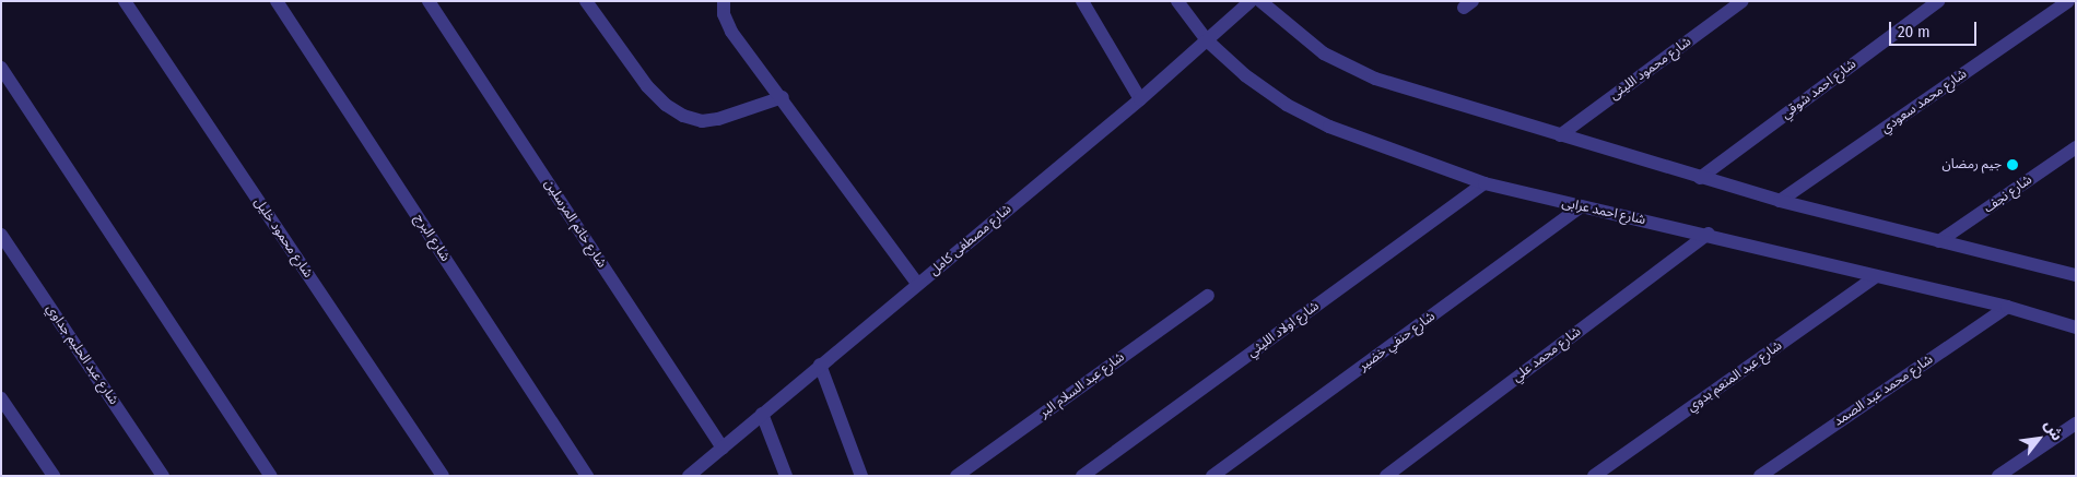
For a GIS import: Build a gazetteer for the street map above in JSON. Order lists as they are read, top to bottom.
{
  "streets": {
    "street": [
      "شارع محمود الليثى",
      "شارع احمد شوقي",
      "شارع محمد سعودي",
      "شارع نجف",
      "شارع احمد عرابى",
      "شارع خاتم المرسلين",
      "شارع محمود خليل",
      "شارع البرج",
      "شارع مصطفى كامل",
      "شارع اولاد الليثي",
      "شارع حنفي خضير",
      "شارع عبد الحليم جداوي",
      "شارع محمد علي",
      "شارع عبد المنعم بدوي",
      "شارع عبد السلام البر",
      "شارع محمد عبد الصمد"
    ]
  },
  "crossings": [
    ["شارع احمد عرابى", "شارع مصطفى كامل"],
    ["شارع احمد عرابى", "شارع اولاد الليثي"],
    ["شارع احمد عرابى", "شارع حنفي خضير"],
    ["شارع احمد عرابى", "شارع محمد علي"],
    ["شارع احمد عرابى", "شارع عبد المنعم بدوي"],
    ["شارع احمد عرابى", "شارع محمد عبد الصمد"],
    ["شارع خاتم المرسلين", "شارع مصطفى كامل"]
  ],
  "places": ["جيم رمضان"],
  "scale_bar": "20 m",
  "north": "top right"
}
